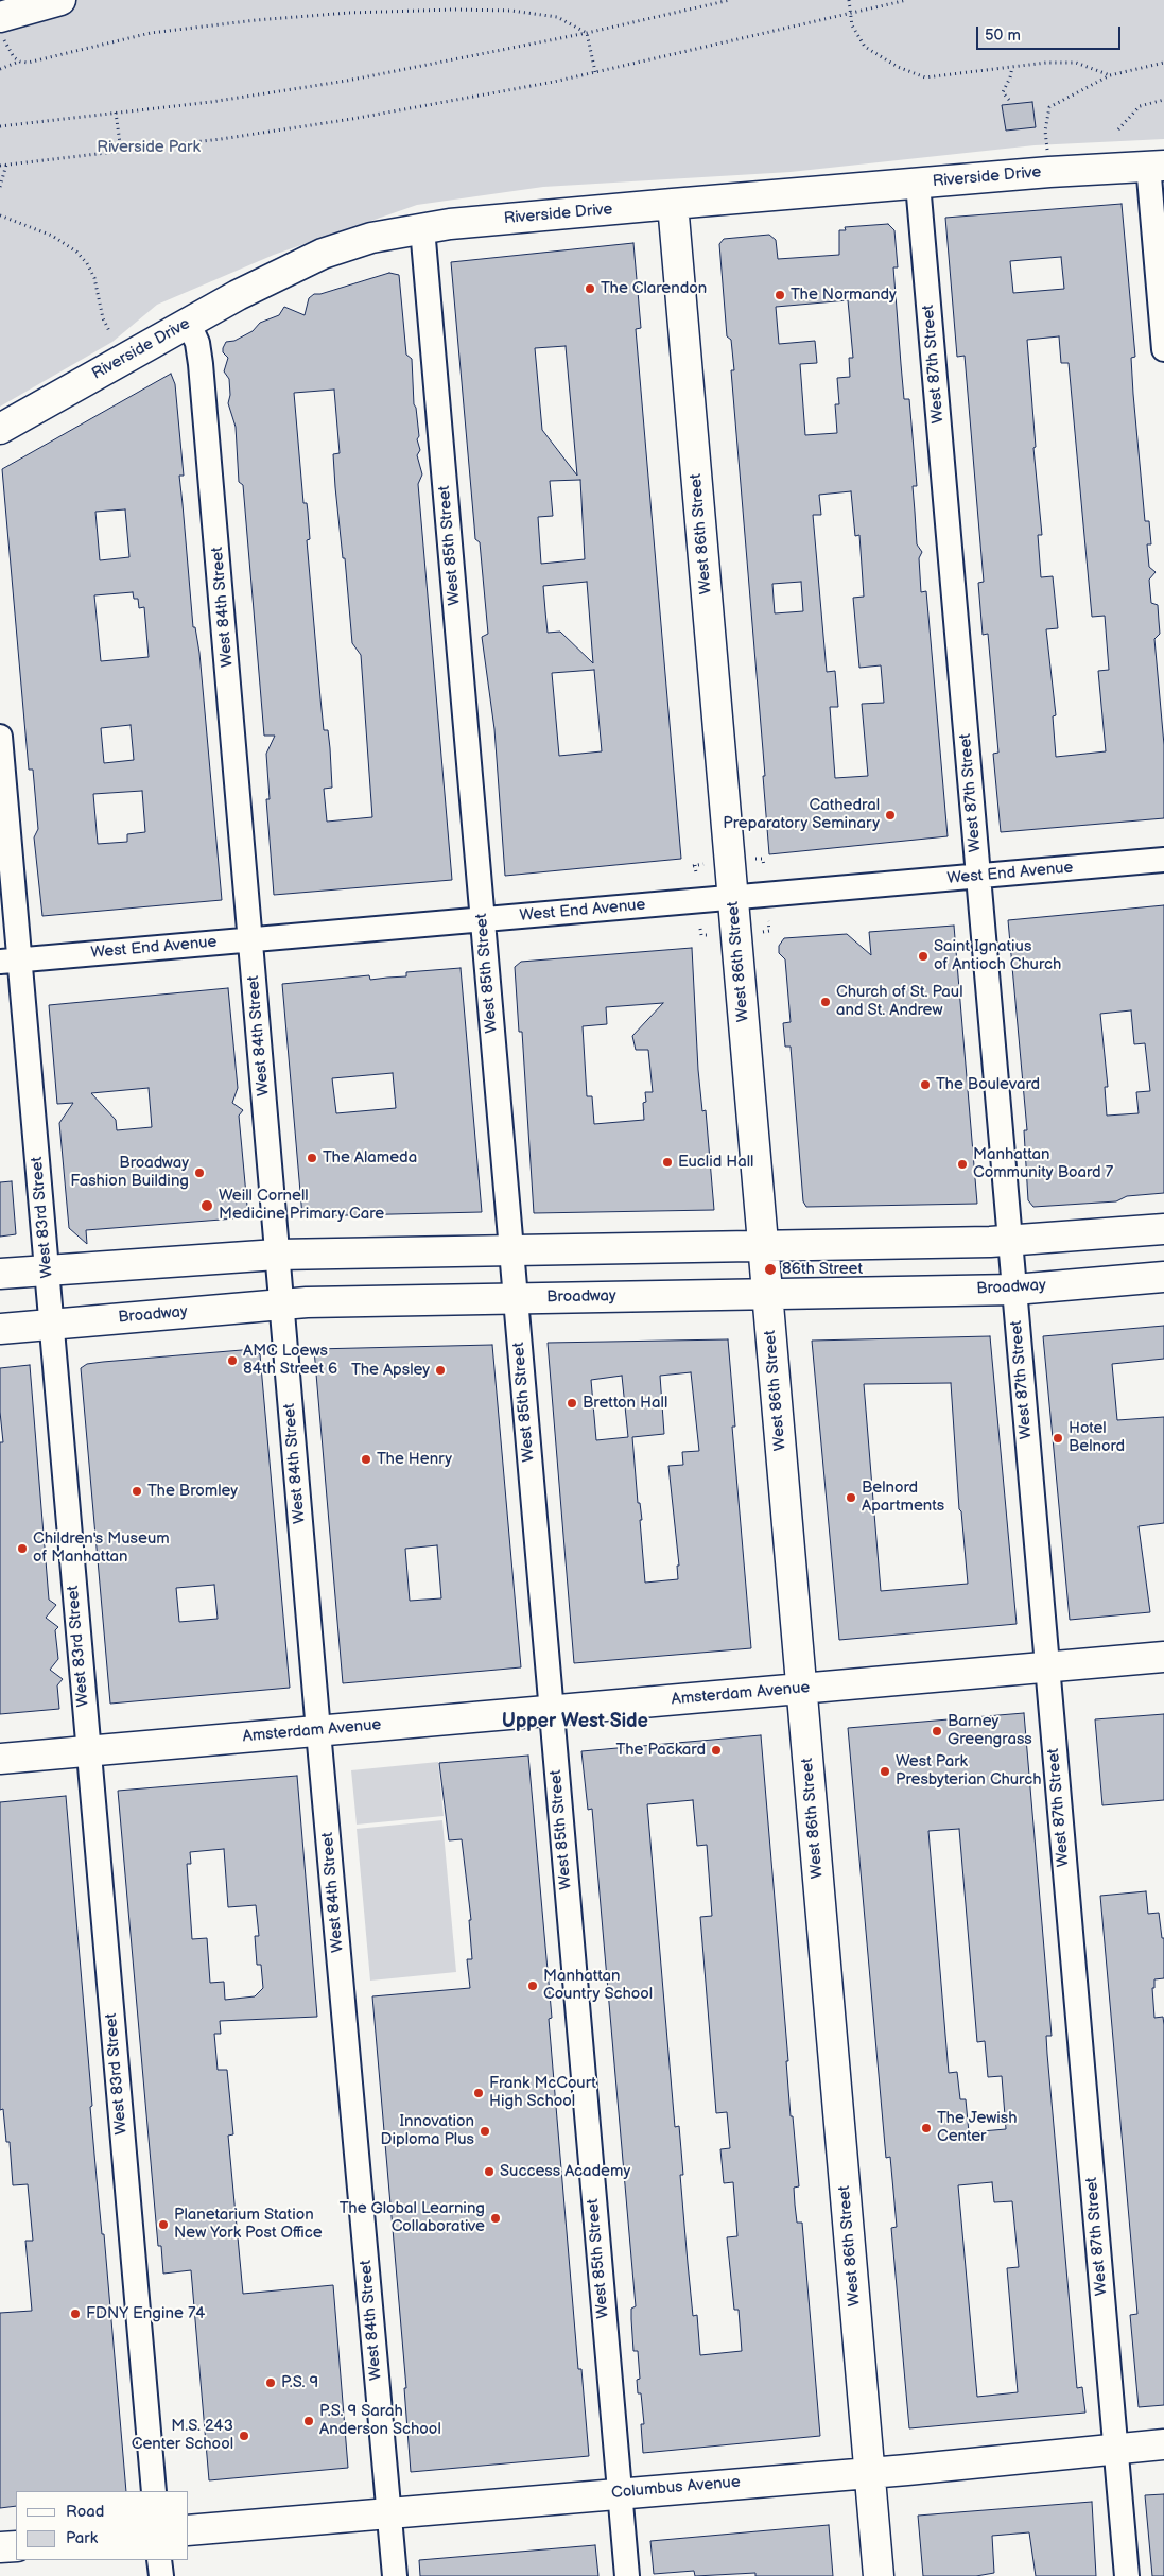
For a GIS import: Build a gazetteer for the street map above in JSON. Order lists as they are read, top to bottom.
{
  "streets": {
    "main road": [
      "Riverside Drive",
      "West 86th Street",
      "Broadway",
      "Amsterdam Avenue",
      "Columbus Avenue"
    ],
    "street": [
      "West 87th Street",
      "West 85th Street",
      "West 84th Street",
      "West End Avenue",
      "West 83rd Street"
    ]
  },
  "crossings": [
    ["Riverside Drive", "West 87th Street"],
    ["Riverside Drive", "West 86th Street"],
    ["Riverside Drive", "West 85th Street"],
    ["Riverside Drive", "West 84th Street"],
    ["West 87th Street", "West End Avenue"],
    ["West 87th Street", "Broadway"],
    ["West 87th Street", "Amsterdam Avenue"],
    ["West 87th Street", "Columbus Avenue"],
    ["West 86th Street", "West End Avenue"],
    ["West 86th Street", "Broadway"],
    ["West 86th Street", "Amsterdam Avenue"],
    ["West 86th Street", "Columbus Avenue"],
    ["West 85th Street", "West End Avenue"],
    ["West 85th Street", "Broadway"],
    ["West 85th Street", "Amsterdam Avenue"],
    ["West 85th Street", "Columbus Avenue"],
    ["West 84th Street", "West End Avenue"],
    ["West 84th Street", "Broadway"],
    ["West 84th Street", "Amsterdam Avenue"],
    ["West 84th Street", "Columbus Avenue"],
    ["West End Avenue", "West 83rd Street"],
    ["West 83rd Street", "Broadway"],
    ["West 83rd Street", "Amsterdam Avenue"]
  ],
  "districts": ["Upper West Side"],
  "parks": ["Riverside Park"],
  "places": [
    "The Clarendon",
    "The Normandy",
    "Cathedral Preparatory Seminary",
    "Saint Ignatius of Antioch Church",
    "Church of St. Paul and St. Andrew",
    "The Boulevard",
    "The Alameda",
    "Euclid Hall",
    "Manhattan Community Board 7",
    "Broadway Fashion Building",
    "Weill Cornell Medicine Primary Care",
    "86th Street",
    "AMC Loews 84th Street 6",
    "The Apsley",
    "Bretton Hall",
    "Hotel Belnord",
    "The Henry",
    "The Bromley",
    "Belnord Apartments",
    "Children's Museum of Manhattan",
    "Barney Greengrass",
    "The Packard",
    "West Park Presbyterian Church",
    "Manhattan Country School",
    "Frank McCourt High School",
    "The Jewish Center",
    "Innovation Diploma Plus",
    "Success Academy",
    "The Global Learning Collaborative",
    "Planetarium Station New York Post Office",
    "FDNY Engine 74",
    "P.S. 9",
    "P.S. 9 Sarah Anderson School",
    "M.S. 243 Center School"
  ],
  "legend": ["Road", "Park"],
  "scale_bar": "50 m"
}
